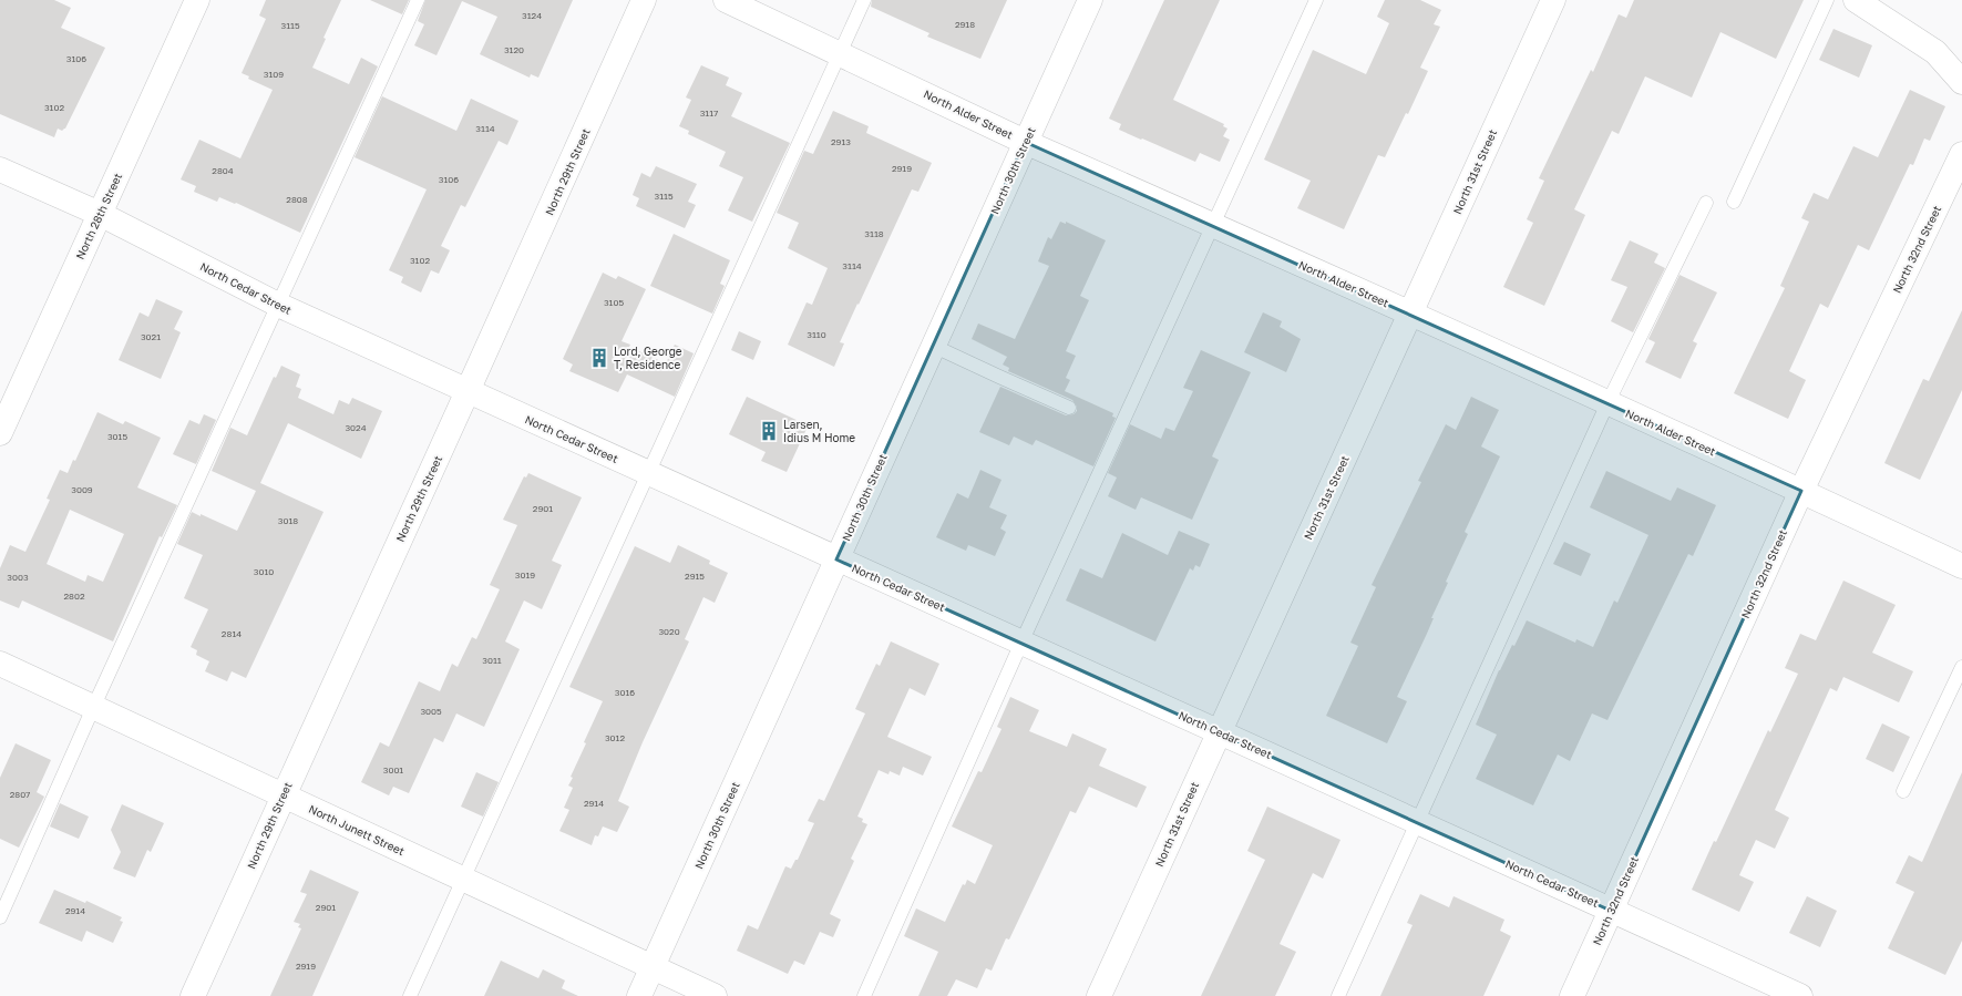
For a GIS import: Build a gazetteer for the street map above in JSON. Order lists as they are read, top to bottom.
{
  "streets": {
    "street": [
      "North Alder Street",
      "North 30th Street",
      "North 29th Street",
      "North 31st Street",
      "North 28th Street",
      "North 32nd Street",
      "North Cedar Street",
      "North Junett Street"
    ]
  },
  "crossings": [
    ["North Alder Street", "North 30th Street"],
    ["North Alder Street", "North 31st Street"],
    ["North Alder Street", "North 32nd Street"],
    ["North 30th Street", "North Cedar Street"],
    ["North 30th Street", "North Junett Street"],
    ["North 29th Street", "North Cedar Street"],
    ["North 29th Street", "North Junett Street"],
    ["North 31st Street", "North Cedar Street"],
    ["North 28th Street", "North Cedar Street"],
    ["North 32nd Street", "North Cedar Street"]
  ],
  "places": {
    "building": ["Lord, George T, Residence", "Larsen, Idius M Home"]
  },
  "house_numbers": [
    "3124",
    "2918",
    "3115",
    "3120",
    "3106",
    "3109",
    "3102",
    "3117",
    "3114",
    "2913",
    "2919",
    "2804",
    "3106",
    "3115",
    "2808",
    "3118",
    "3102",
    "3114",
    "3105",
    "3110",
    "3021",
    "3024",
    "3015",
    "3009",
    "2901",
    "3018",
    "3010",
    "3019",
    "2915",
    "3003",
    "2802",
    "3020",
    "2814",
    "3011",
    "3016",
    "3005",
    "3012",
    "3001",
    "2807",
    "2914",
    "2901",
    "2914",
    "2919"
  ]
}
